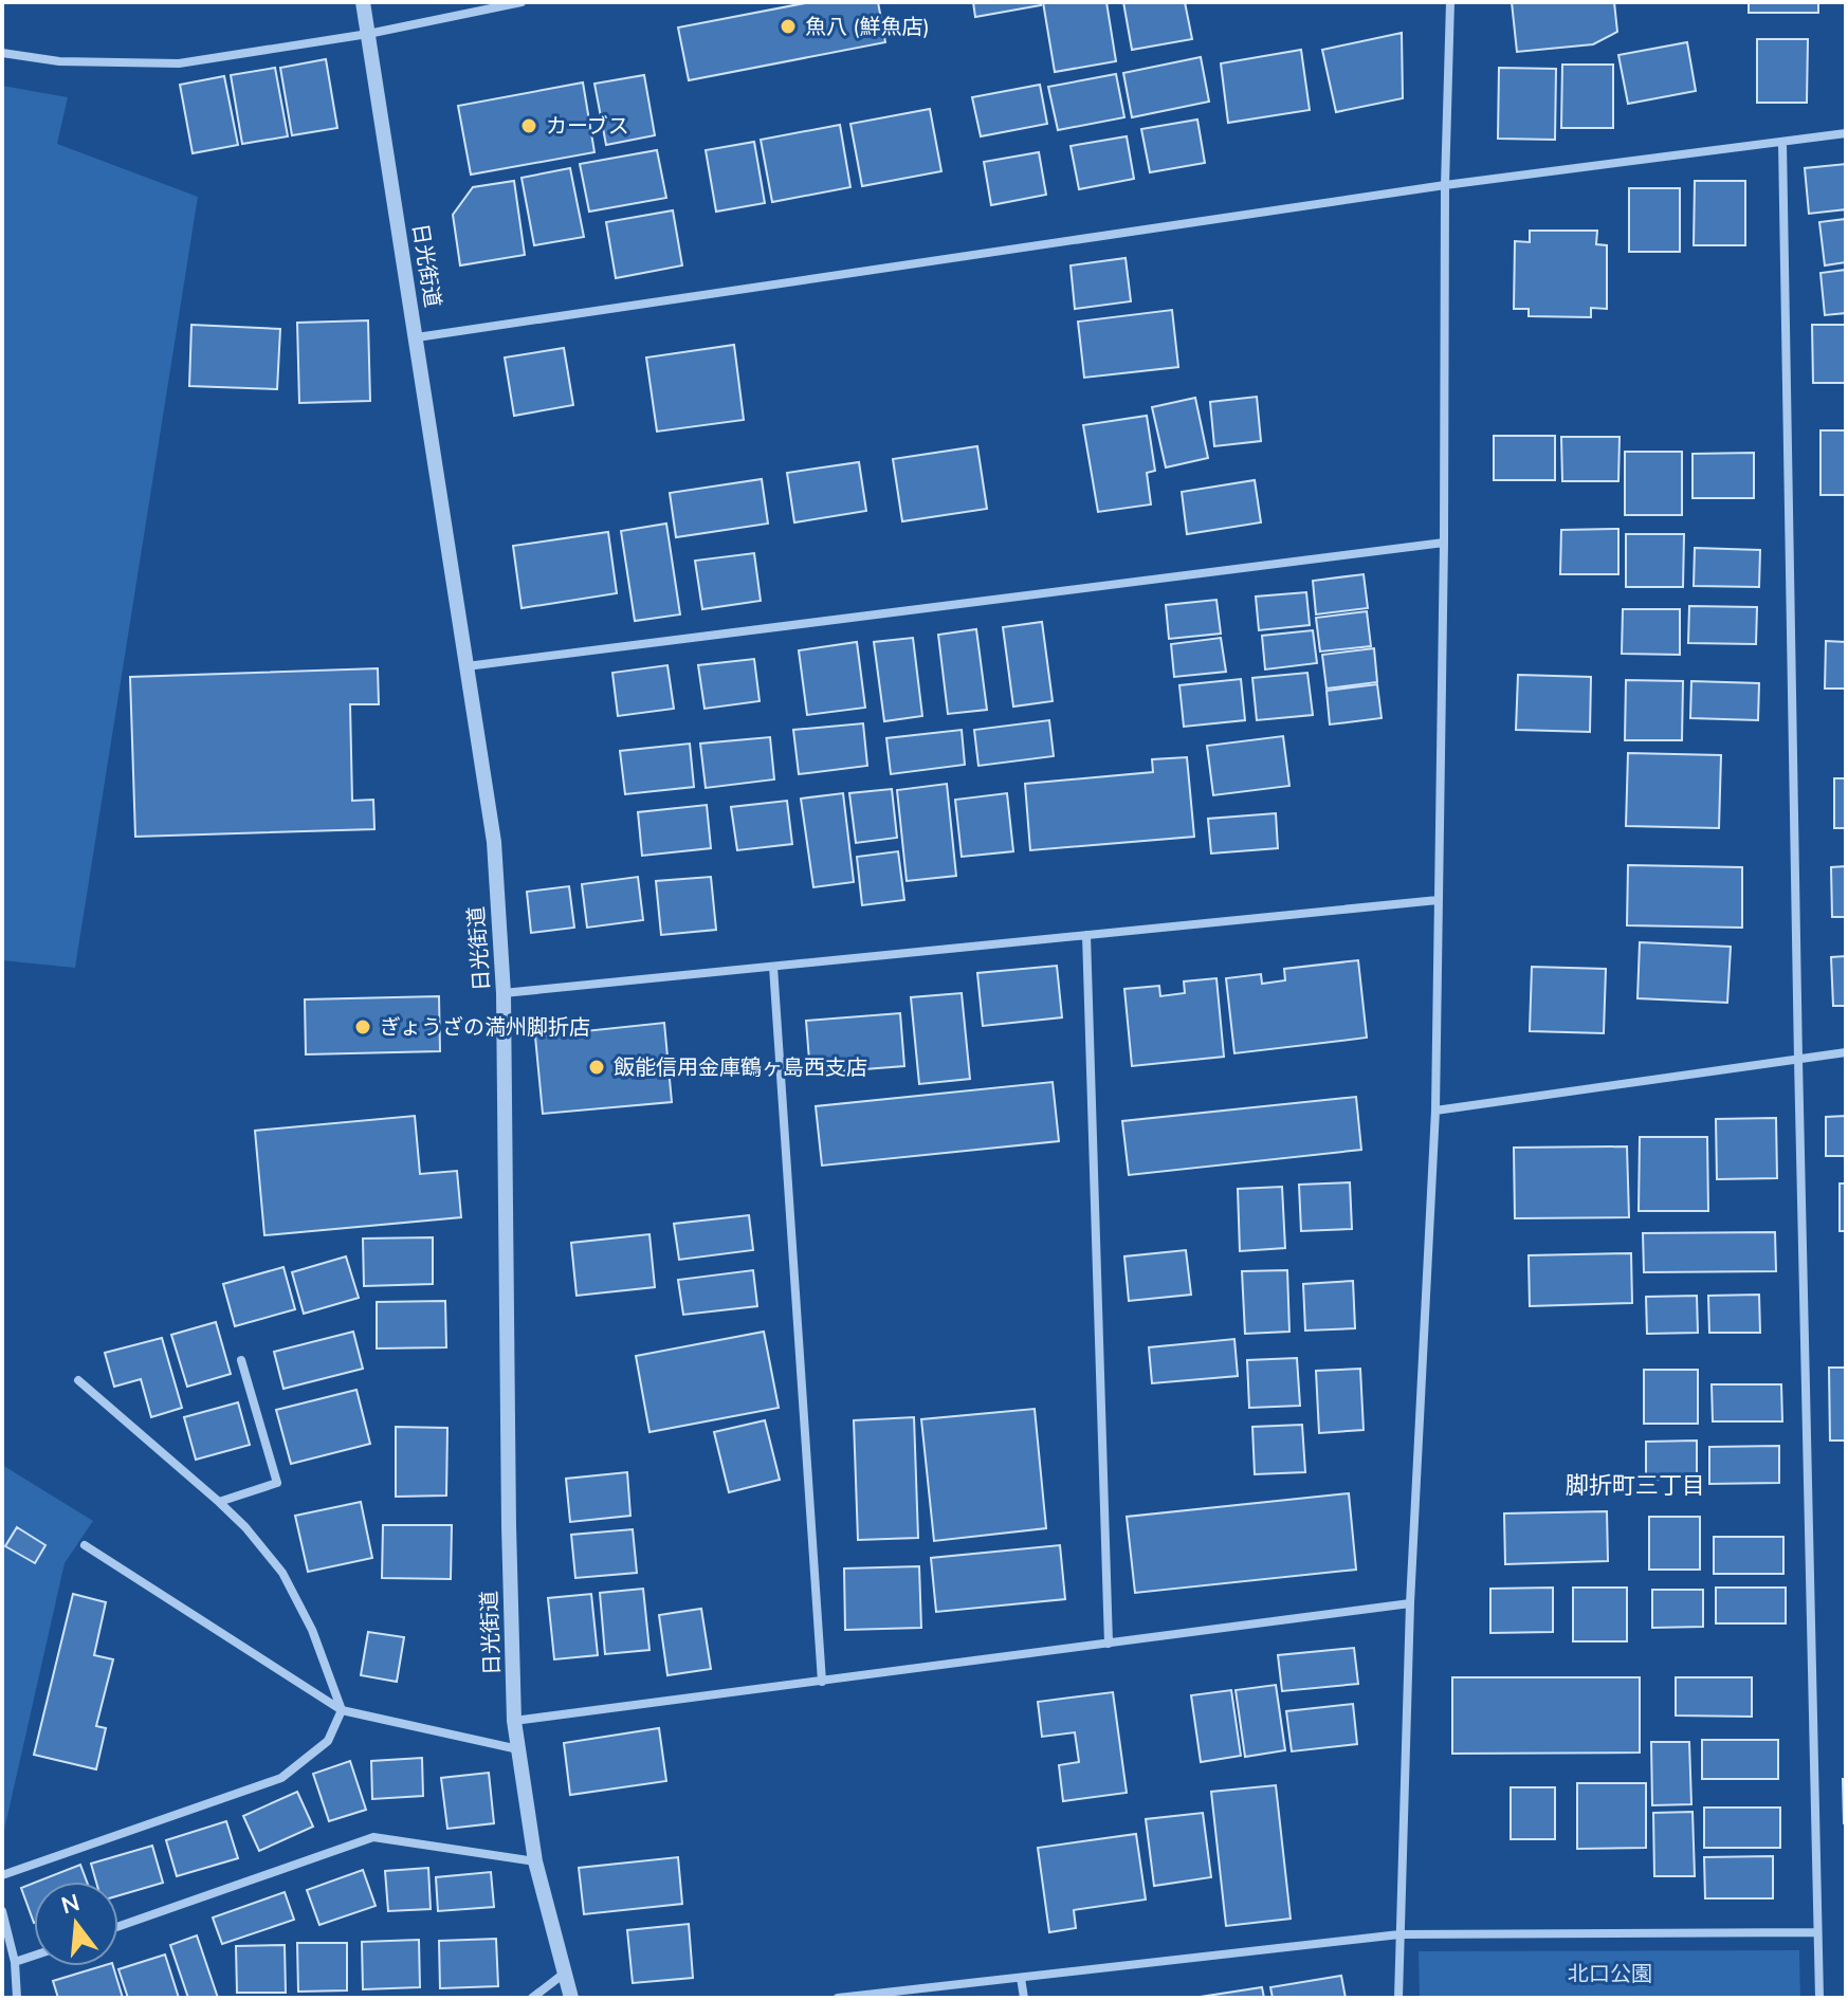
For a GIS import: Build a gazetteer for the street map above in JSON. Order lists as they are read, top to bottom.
{
  "streets": {
    "street": ["日光街道"]
  },
  "districts": ["脚折町三丁目"],
  "parks": ["北口公園"],
  "places": [
    "魚八 (鮮魚店)",
    "カーブス",
    "ぎょうざの満州脚折店",
    "飯能信用金庫鶴ヶ島西支店"
  ],
  "north": "top"
}
